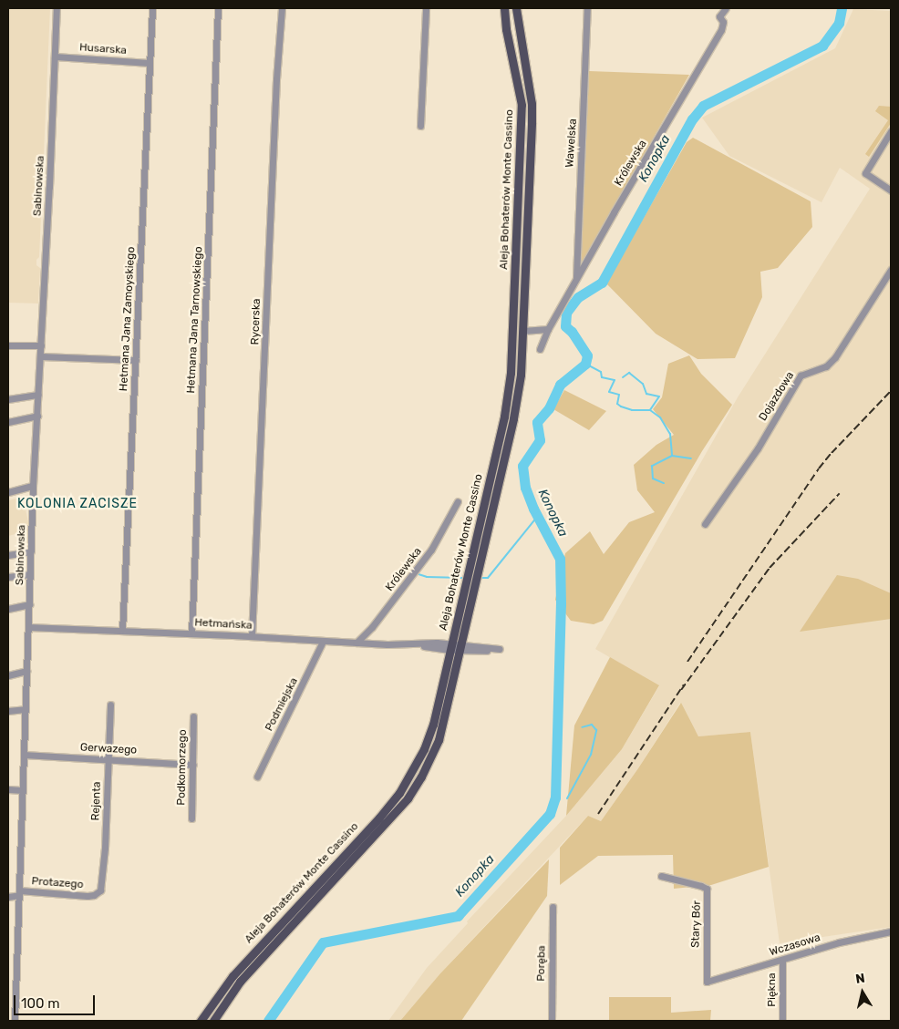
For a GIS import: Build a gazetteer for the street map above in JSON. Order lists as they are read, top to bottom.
{
  "streets": {
    "main road": ["Aleja Bohaterów Monte Cassino"],
    "street": [
      "Husarska",
      "Wawelska",
      "Królewska",
      "Sabinowska",
      "Hetmana Jana Zamoyskiego",
      "Hetmana Jana Tarnowskiego",
      "Rycerska",
      "Dojazdowa",
      "Hetmańska",
      "Podmiejska",
      "Gerwazego",
      "Podkomorzego",
      "Rejenta",
      "Protazego",
      "Stary Bór",
      "Wczasowa",
      "Poręba",
      "Piękna"
    ]
  },
  "crossings": [
    ["Husarska", "Sabinowska"],
    ["Husarska", "Hetmana Jana Zamoyskiego"],
    ["Wawelska", "Królewska"],
    ["Królewska", "Hetmańska"],
    ["Sabinowska", "Hetmańska"],
    ["Sabinowska", "Gerwazego"],
    ["Sabinowska", "Protazego"],
    ["Aleja Bohaterów Monte Cassino", "Hetmańska"],
    ["Hetmana Jana Zamoyskiego", "Hetmańska"],
    ["Hetmana Jana Tarnowskiego", "Hetmańska"],
    ["Rycerska", "Hetmańska"],
    ["Hetmańska", "Podmiejska"],
    ["Gerwazego", "Podkomorzego"],
    ["Gerwazego", "Rejenta"],
    ["Rejenta", "Protazego"],
    ["Stary Bór", "Wczasowa"],
    ["Wczasowa", "Piękna"]
  ],
  "districts": ["KOLONIA ZACISZE"],
  "water": ["Konopka"],
  "scale_bar": "100 m",
  "north": "top"
}
